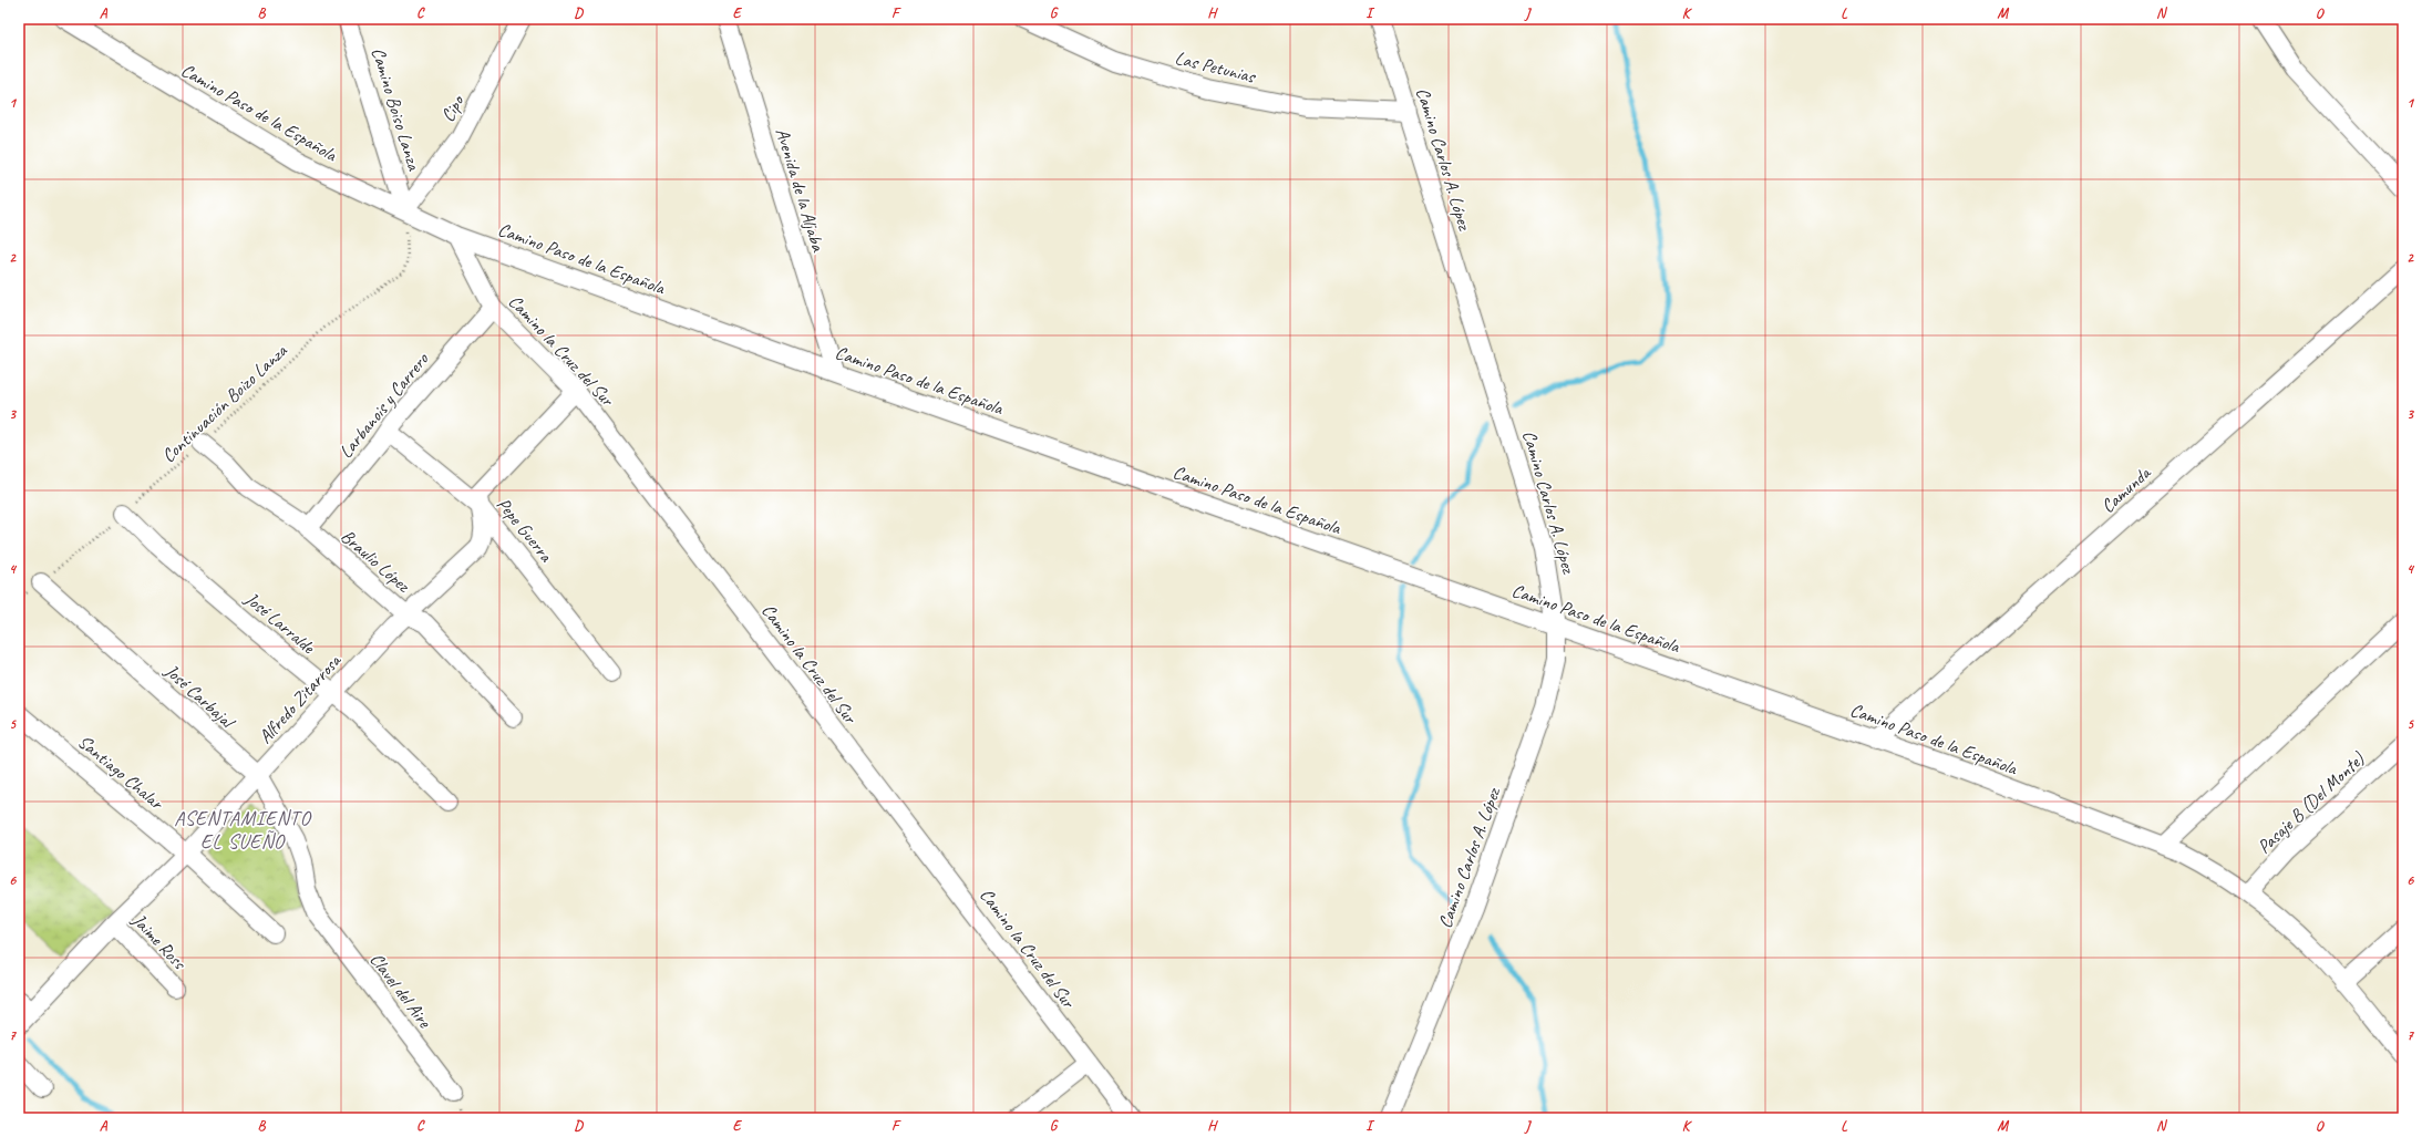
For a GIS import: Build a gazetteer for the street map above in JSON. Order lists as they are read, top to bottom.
{
  "streets": {
    "street": [
      "Las Petunias",
      "Camino Boiso Lanza",
      "Cipo",
      "Camino Paso de la Española",
      "Camino Carlos A. López",
      "Avenida de la Aljaba",
      "Camino la Cruz del Sur",
      "Larbanois y Carrero",
      "Camunda",
      "Pepe Guerra",
      "Braulio López",
      "José Larralde",
      "José Carbajal",
      "Alfredo Zitarrosa",
      "Santiago Chalar",
      "Pasaje B (Del Monte)",
      "Jaime Ross",
      "Clavel del Aire"
    ],
    "path": ["Continuación Boizo Lanza"]
  },
  "crossings": [
    ["Las Petunias", "Camino Carlos A. López"],
    ["Camino Boiso Lanza", "Cipo"],
    ["Camino Boiso Lanza", "Camino Paso de la Española"],
    ["Camino Boiso Lanza", "Continuación Boizo Lanza"],
    ["Cipo", "Camino Paso de la Española"],
    ["Cipo", "Continuación Boizo Lanza"],
    ["Camino Paso de la Española", "Camino Carlos A. López"],
    ["Camino Paso de la Española", "Avenida de la Aljaba"],
    ["Camino Paso de la Española", "Camino la Cruz del Sur"],
    ["Camino Paso de la Española", "Continuación Boizo Lanza"],
    ["Camino Paso de la Española", "Camunda"],
    ["Camino Paso de la Española", "Pasaje B (Del Monte)"],
    ["Camino la Cruz del Sur", "Larbanois y Carrero"],
    ["Camino la Cruz del Sur", "Alfredo Zitarrosa"],
    ["Continuación Boizo Lanza", "Braulio López"],
    ["Continuación Boizo Lanza", "José Larralde"],
    ["Continuación Boizo Lanza", "José Carbajal"],
    ["Larbanois y Carrero", "Pepe Guerra"],
    ["Larbanois y Carrero", "Braulio López"],
    ["Pepe Guerra", "Alfredo Zitarrosa"],
    ["Braulio López", "Alfredo Zitarrosa"],
    ["José Larralde", "Alfredo Zitarrosa"],
    ["José Carbajal", "Alfredo Zitarrosa"],
    ["José Carbajal", "Clavel del Aire"],
    ["Alfredo Zitarrosa", "Santiago Chalar"],
    ["Alfredo Zitarrosa", "Jaime Ross"]
  ],
  "districts": ["ASENTAMIENTO EL SUEÑO"],
  "grid": {
    "columns": [
      "A",
      "B",
      "C",
      "D",
      "E",
      "F",
      "G",
      "H",
      "I",
      "J",
      "K",
      "L",
      "M",
      "N",
      "O"
    ],
    "rows": [
      "1",
      "2",
      "3",
      "4",
      "5",
      "6",
      "7"
    ]
  }
}
